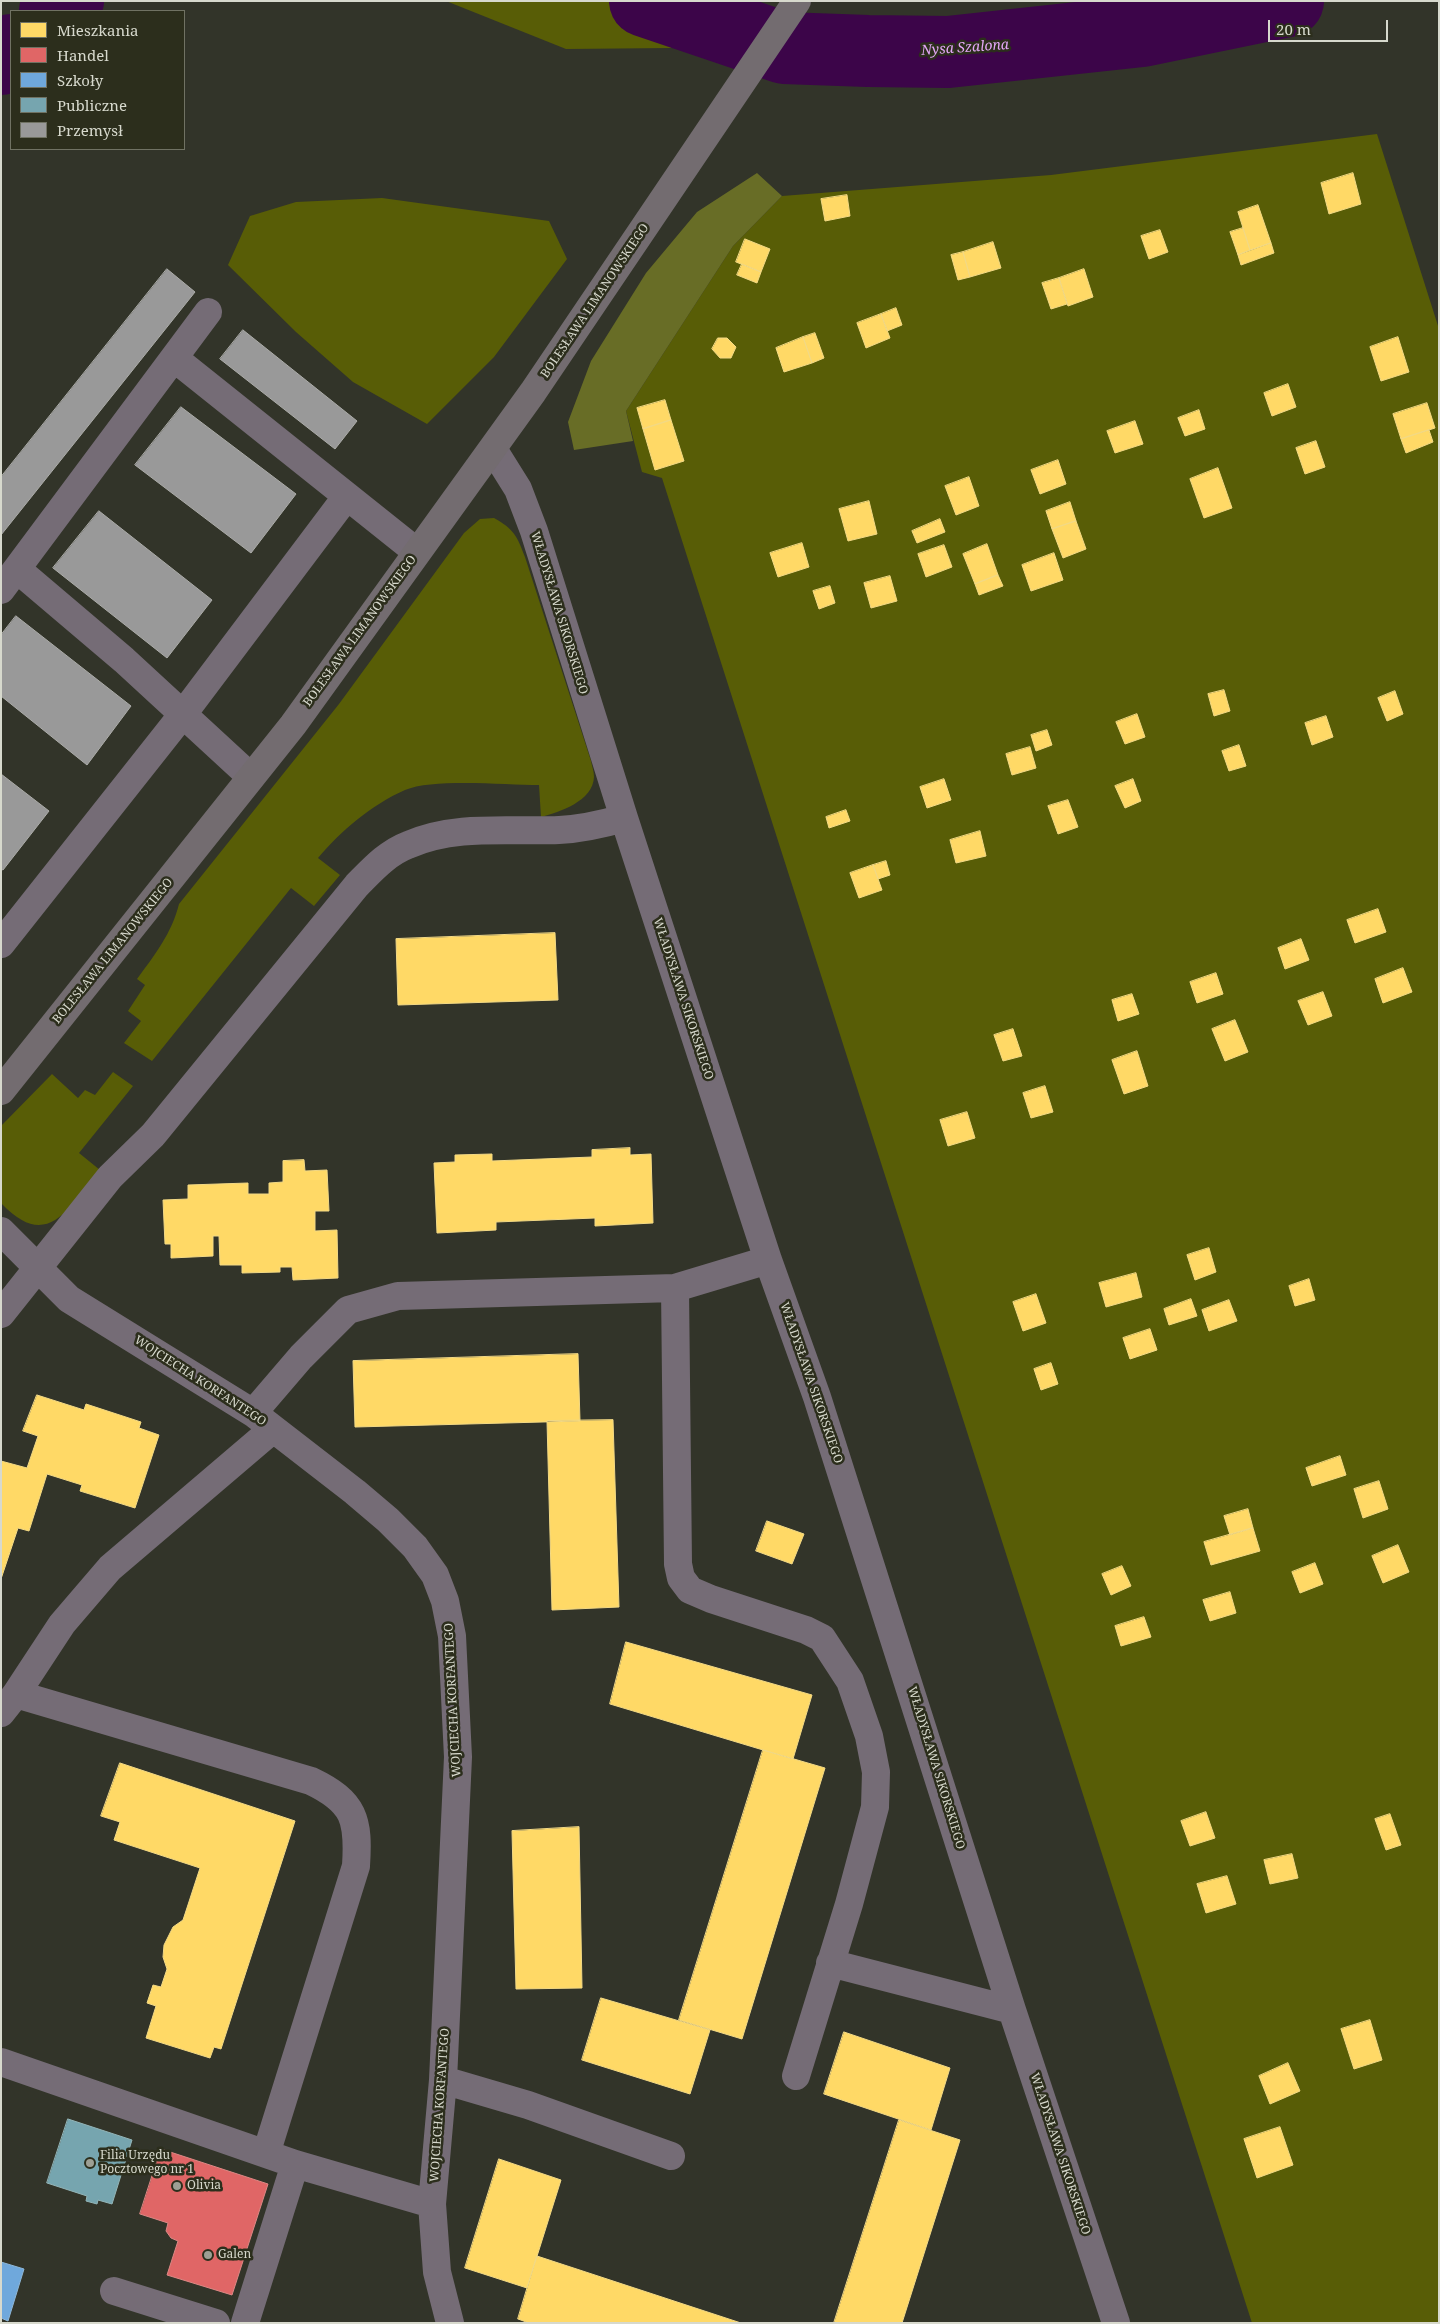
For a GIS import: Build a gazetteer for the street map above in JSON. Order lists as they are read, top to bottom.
{
  "streets": {
    "main road": ["BOLESŁAWA LIMANOWSKIEGO"],
    "street": ["WŁADYSŁAWA SIKORSKIEGO", "WOJCIECHA KORFANTEGO"]
  },
  "crossings": [
    ["BOLESŁAWA LIMANOWSKIEGO", "WŁADYSŁAWA SIKORSKIEGO"]
  ],
  "water": ["Nysa Szalona"],
  "places": ["Filia Urzędu Pocztowego nr 1", "Olivia", "Galen"],
  "legend": [
    "Mieszkania",
    "Handel",
    "Szkoły",
    "Publiczne",
    "Przemysł"
  ],
  "scale_bar": "20 m"
}
